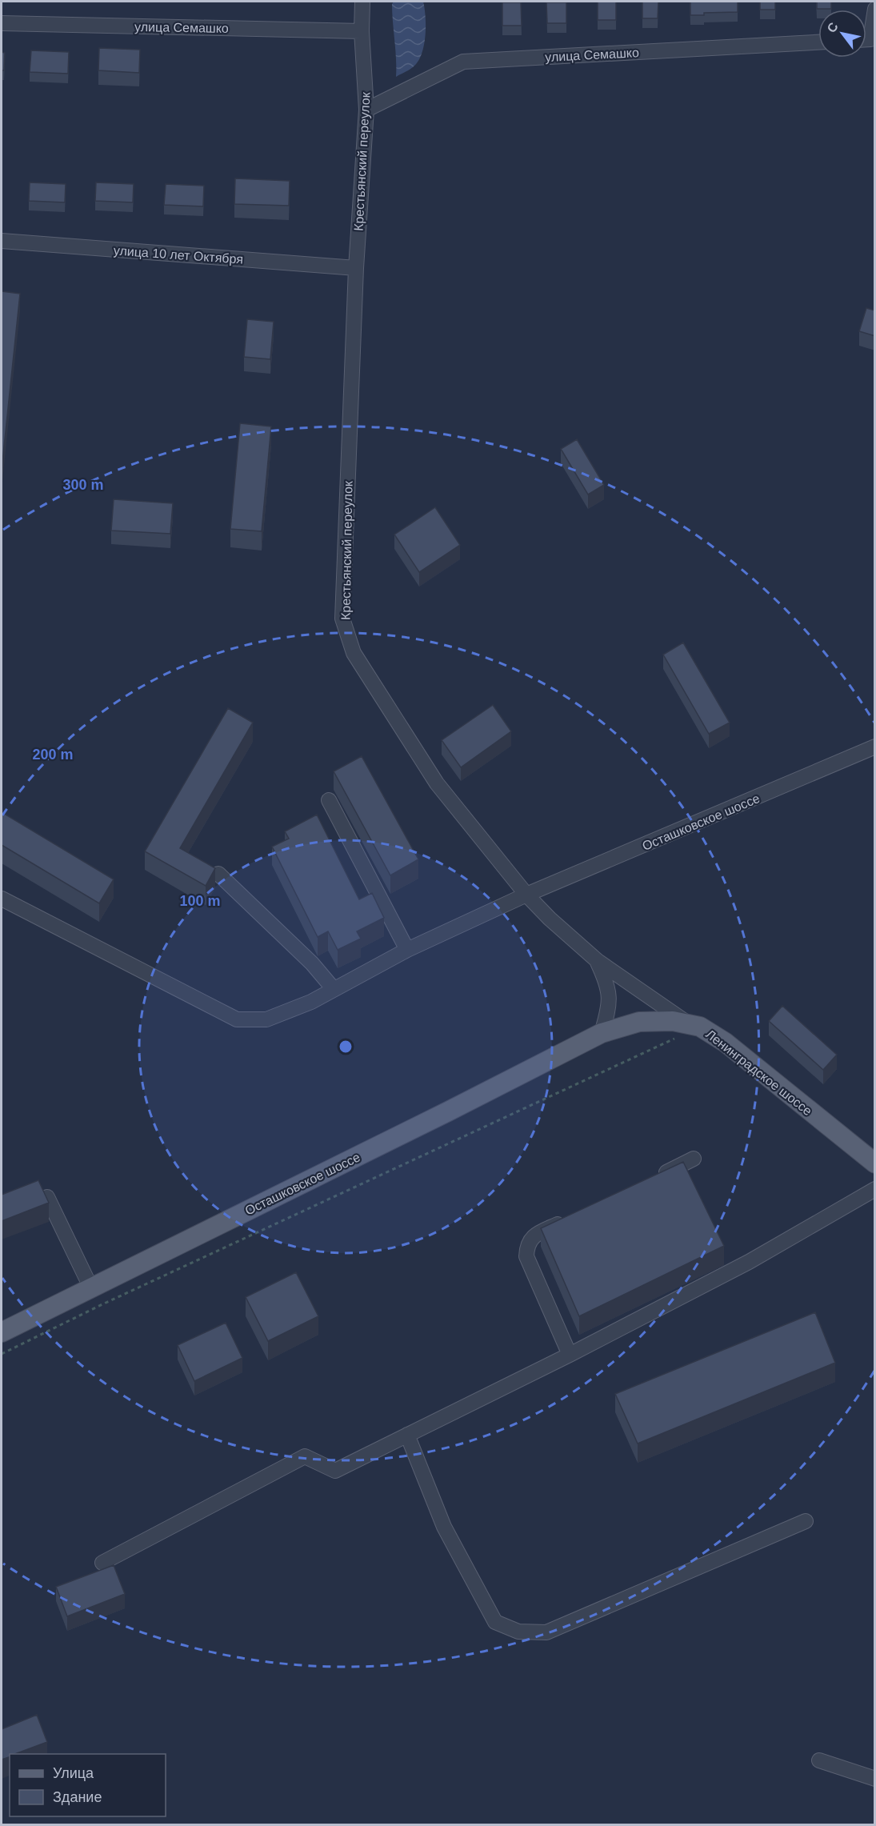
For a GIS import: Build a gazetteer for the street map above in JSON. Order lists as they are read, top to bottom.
{
  "streets": {
    "main road": ["Осташковское шоссе", "Ленинградское шоссе"],
    "street": ["улица Семашко", "Крестьянский переулок", "улица 10 лет Октября"]
  },
  "crossings": [
    ["улица Семашко", "Крестьянский переулок"],
    ["Крестьянский переулок", "улица 10 лет Октября"],
    ["Крестьянский переулок", "Осташковское шоссе"],
    ["Крестьянский переулок", "Ленинградское шоссе"],
    ["Осташковское шоссе", "Ленинградское шоссе"]
  ],
  "legend": ["Улица", "Здание"],
  "north": "top left",
  "rings": ["300 m", "200 m", "100 m"]
}
